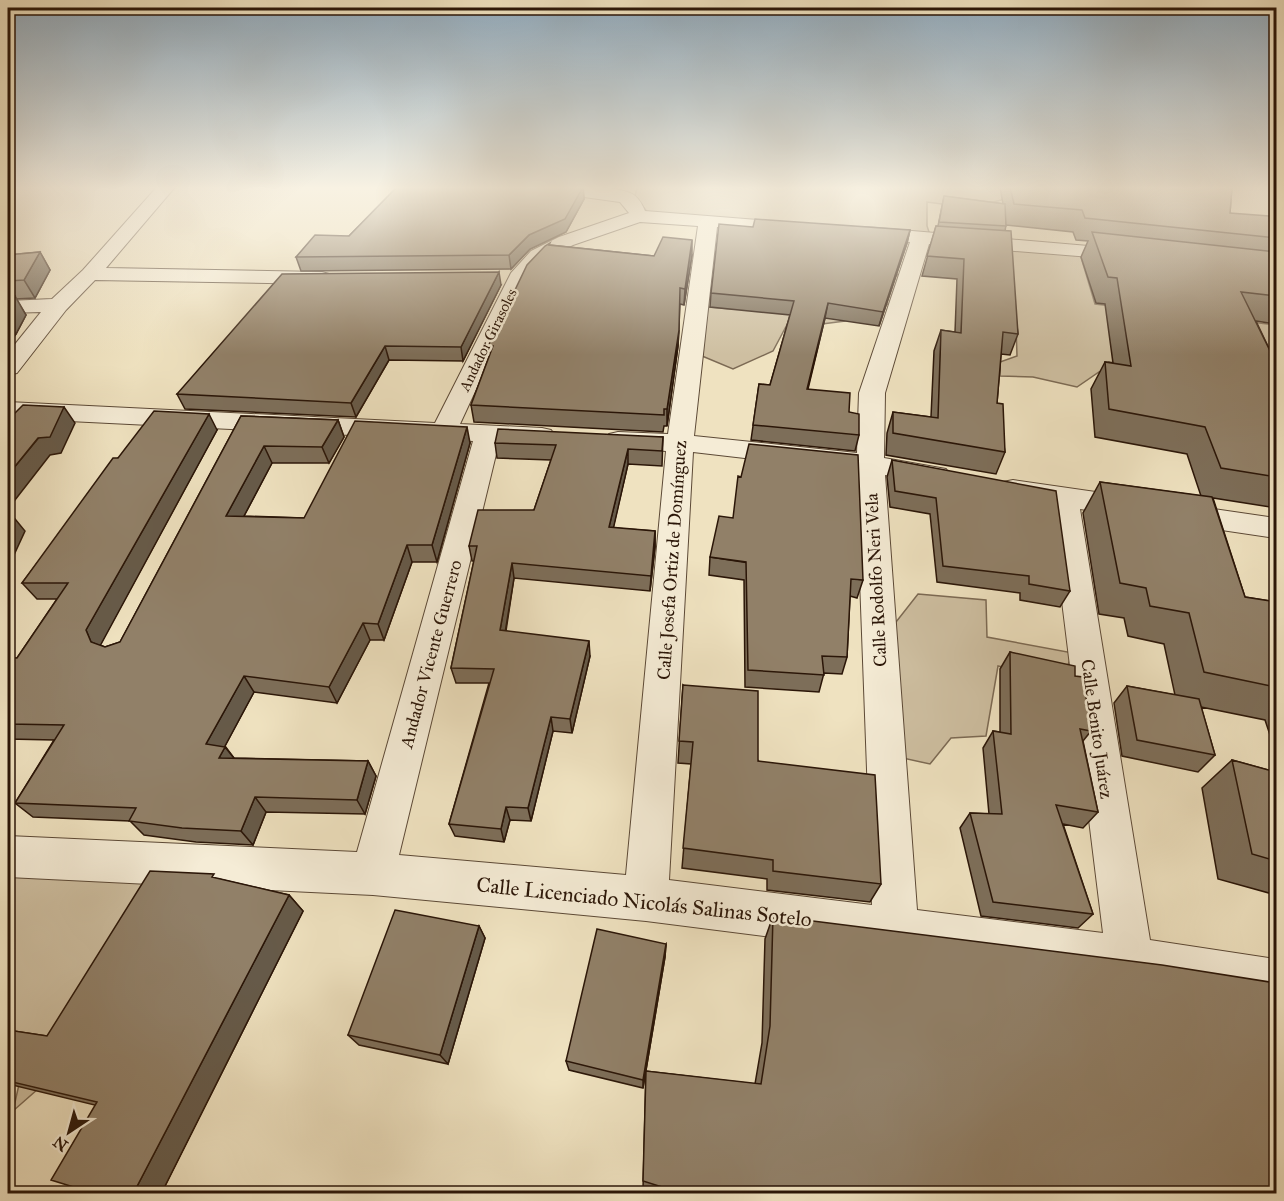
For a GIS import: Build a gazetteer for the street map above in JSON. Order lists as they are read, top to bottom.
{
  "streets": {
    "street": [
      "Andador Girasoles",
      "Calle Josefa Ortiz de Domínguez",
      "Calle Rodolfo Neri Vela",
      "Andador Vicente Guerrero",
      "Calle Benito Juárez",
      "Calle Licenciado Nicolás Salinas Sotelo"
    ]
  },
  "crossings": [
    ["Calle Josefa Ortiz de Domínguez", "Calle Licenciado Nicolás Salinas Sotelo"],
    ["Calle Rodolfo Neri Vela", "Calle Licenciado Nicolás Salinas Sotelo"],
    ["Andador Vicente Guerrero", "Calle Licenciado Nicolás Salinas Sotelo"],
    ["Calle Benito Juárez", "Calle Licenciado Nicolás Salinas Sotelo"]
  ],
  "north": "bottom left"
}
